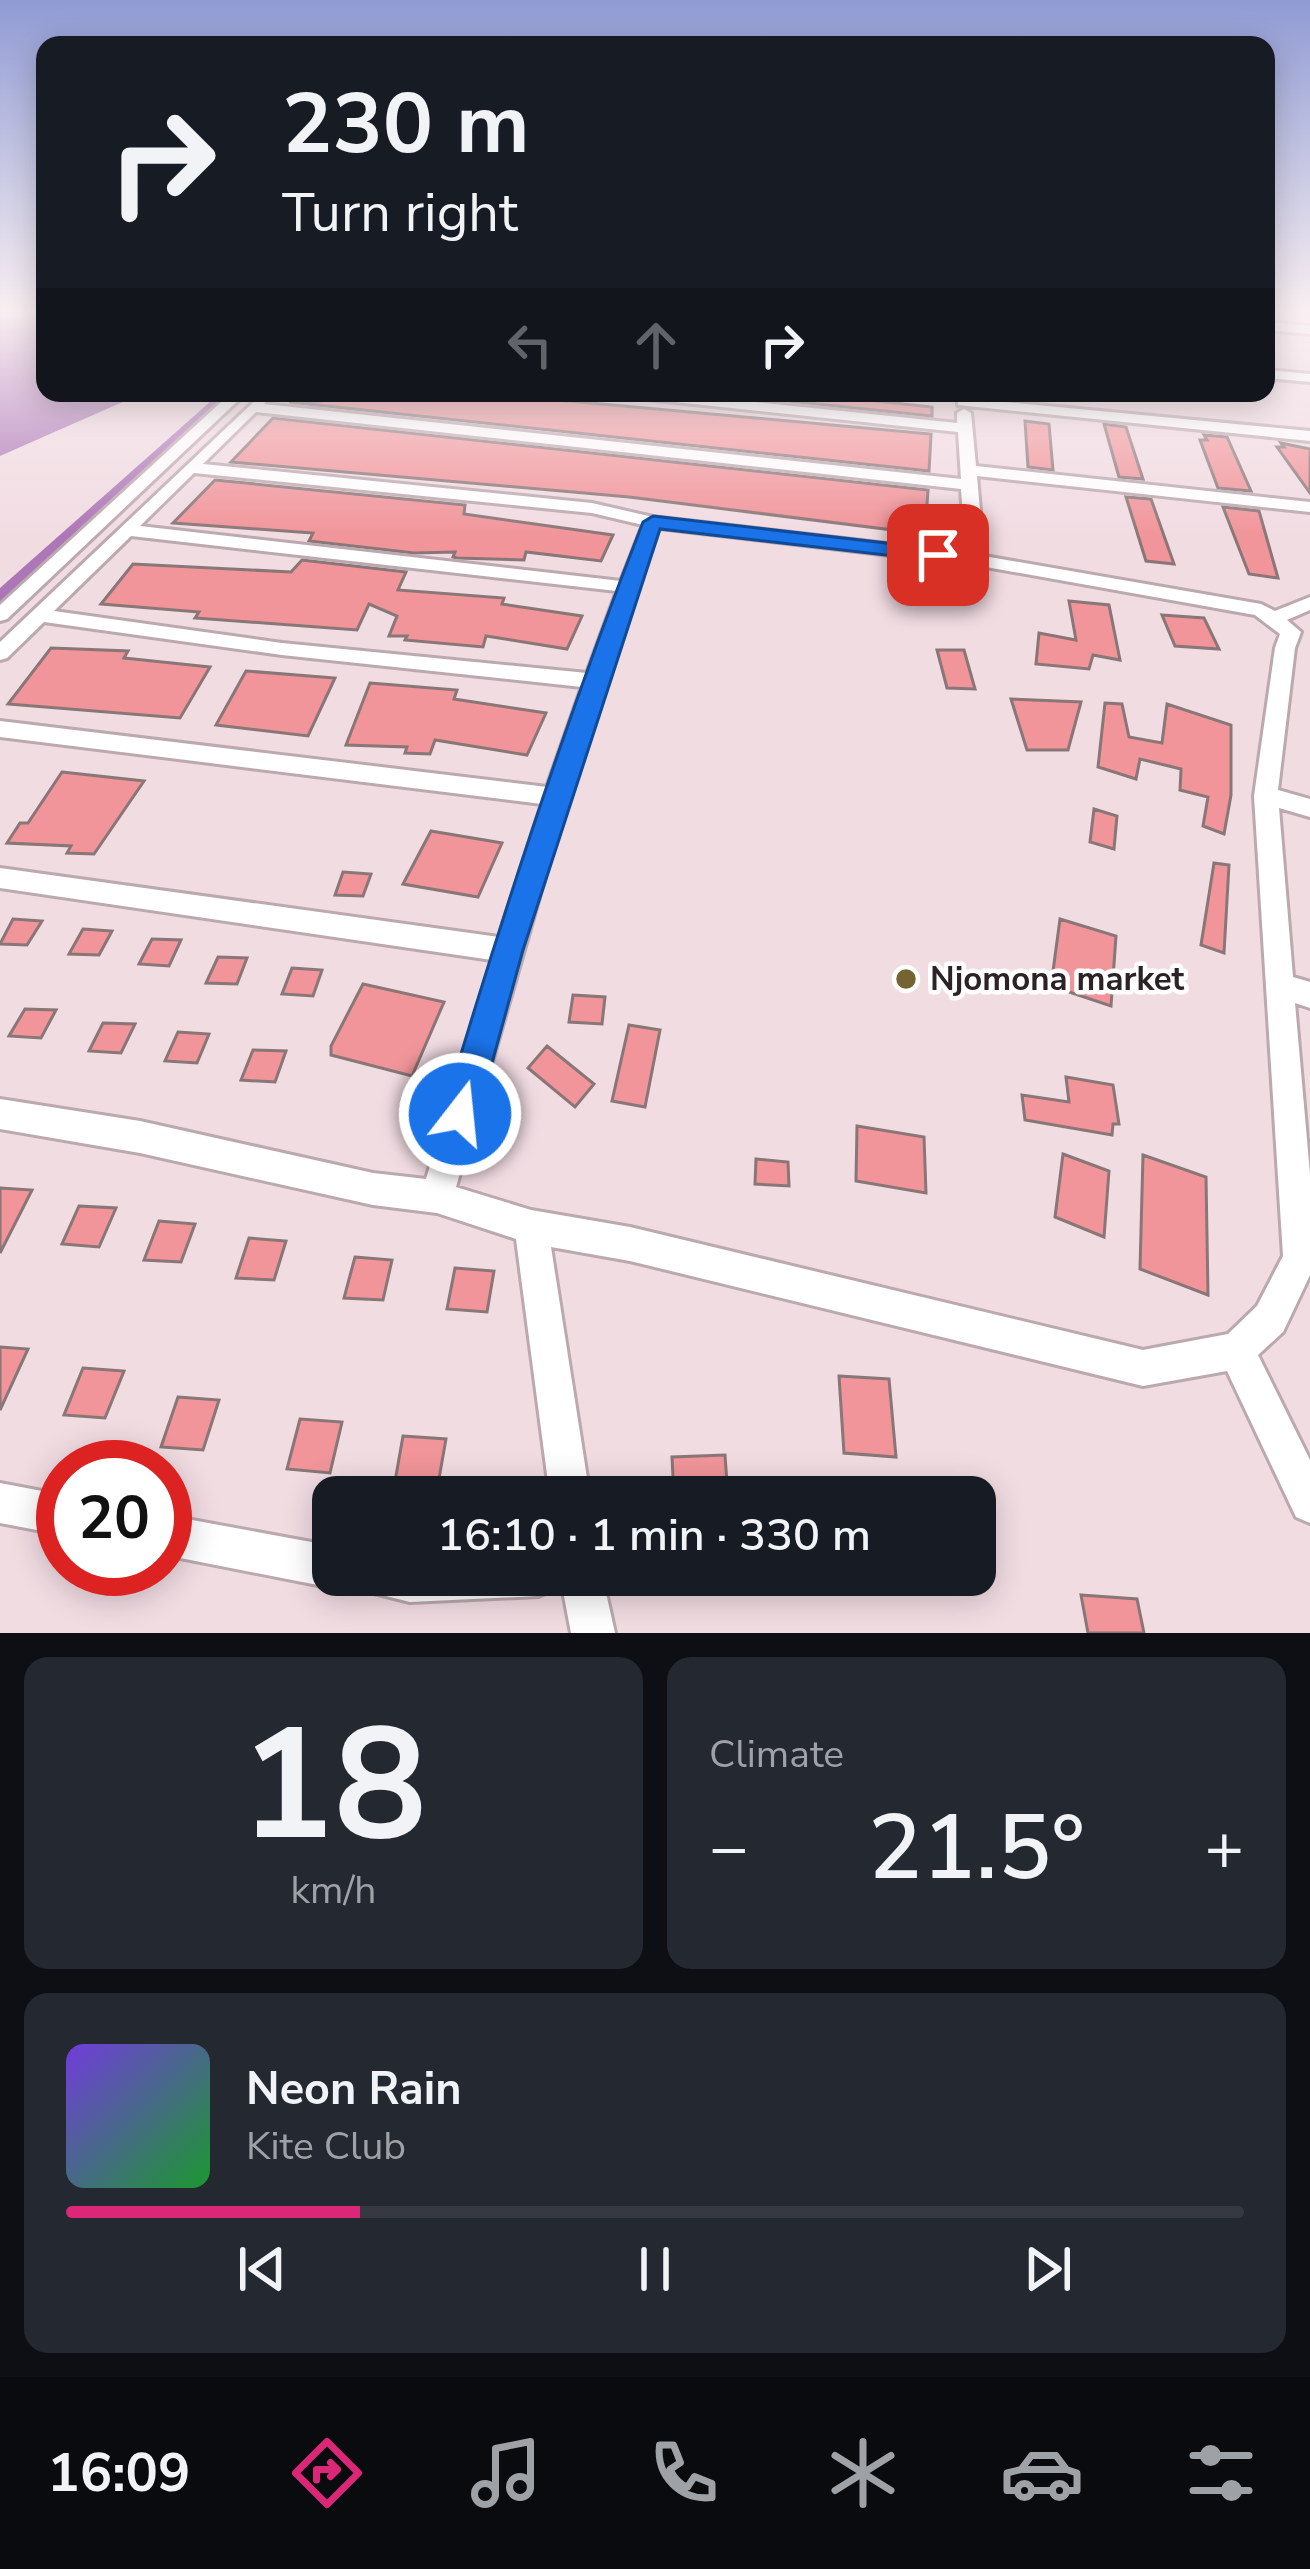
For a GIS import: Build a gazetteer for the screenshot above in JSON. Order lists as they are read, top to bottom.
{
  "places": ["Njomona market"],
  "page": {
    "turn": ["230 m", "Turn right"],
    "limit": "20",
    "trip": "16:10 · 1 min · 330 m",
    "tile": [
      ["18", "km/h"],
      "Climate"
    ],
    "heat": ["−", "21.5°", "+"],
    "song": ["Neon Rain", "Kite Club"],
    "tabs": "16:09"
  }
}
